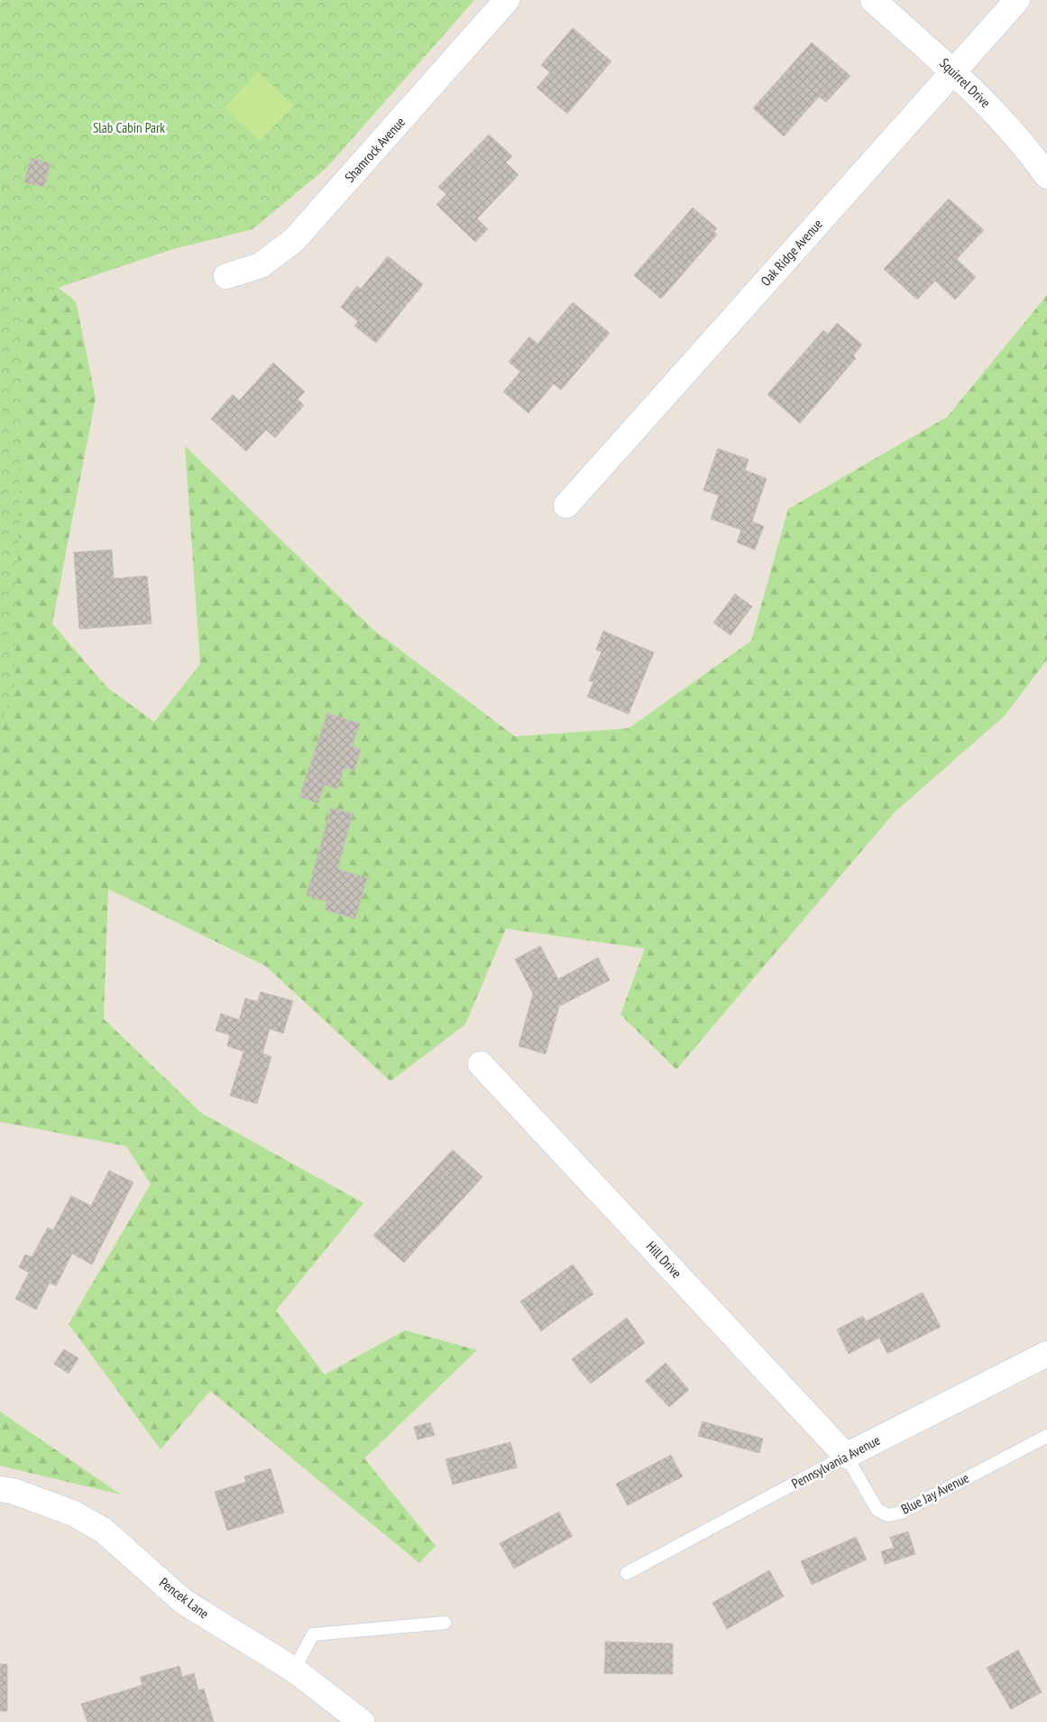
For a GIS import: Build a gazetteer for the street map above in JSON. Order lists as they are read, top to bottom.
{
  "streets": {
    "street": [
      "Squirrel Drive",
      "Shamrock Avenue",
      "Oak Ridge Avenue",
      "Hill Drive",
      "Pennsylvania Avenue",
      "Pencek Lane"
    ],
    "lane": ["Blue Jay Avenue"]
  },
  "crossings": [
    ["Squirrel Drive", "Oak Ridge Avenue"],
    ["Hill Drive", "Pennsylvania Avenue"],
    ["Hill Drive", "Blue Jay Avenue"],
    ["Pennsylvania Avenue", "Blue Jay Avenue"]
  ],
  "parks": ["Slab Cabin Park"]
}
